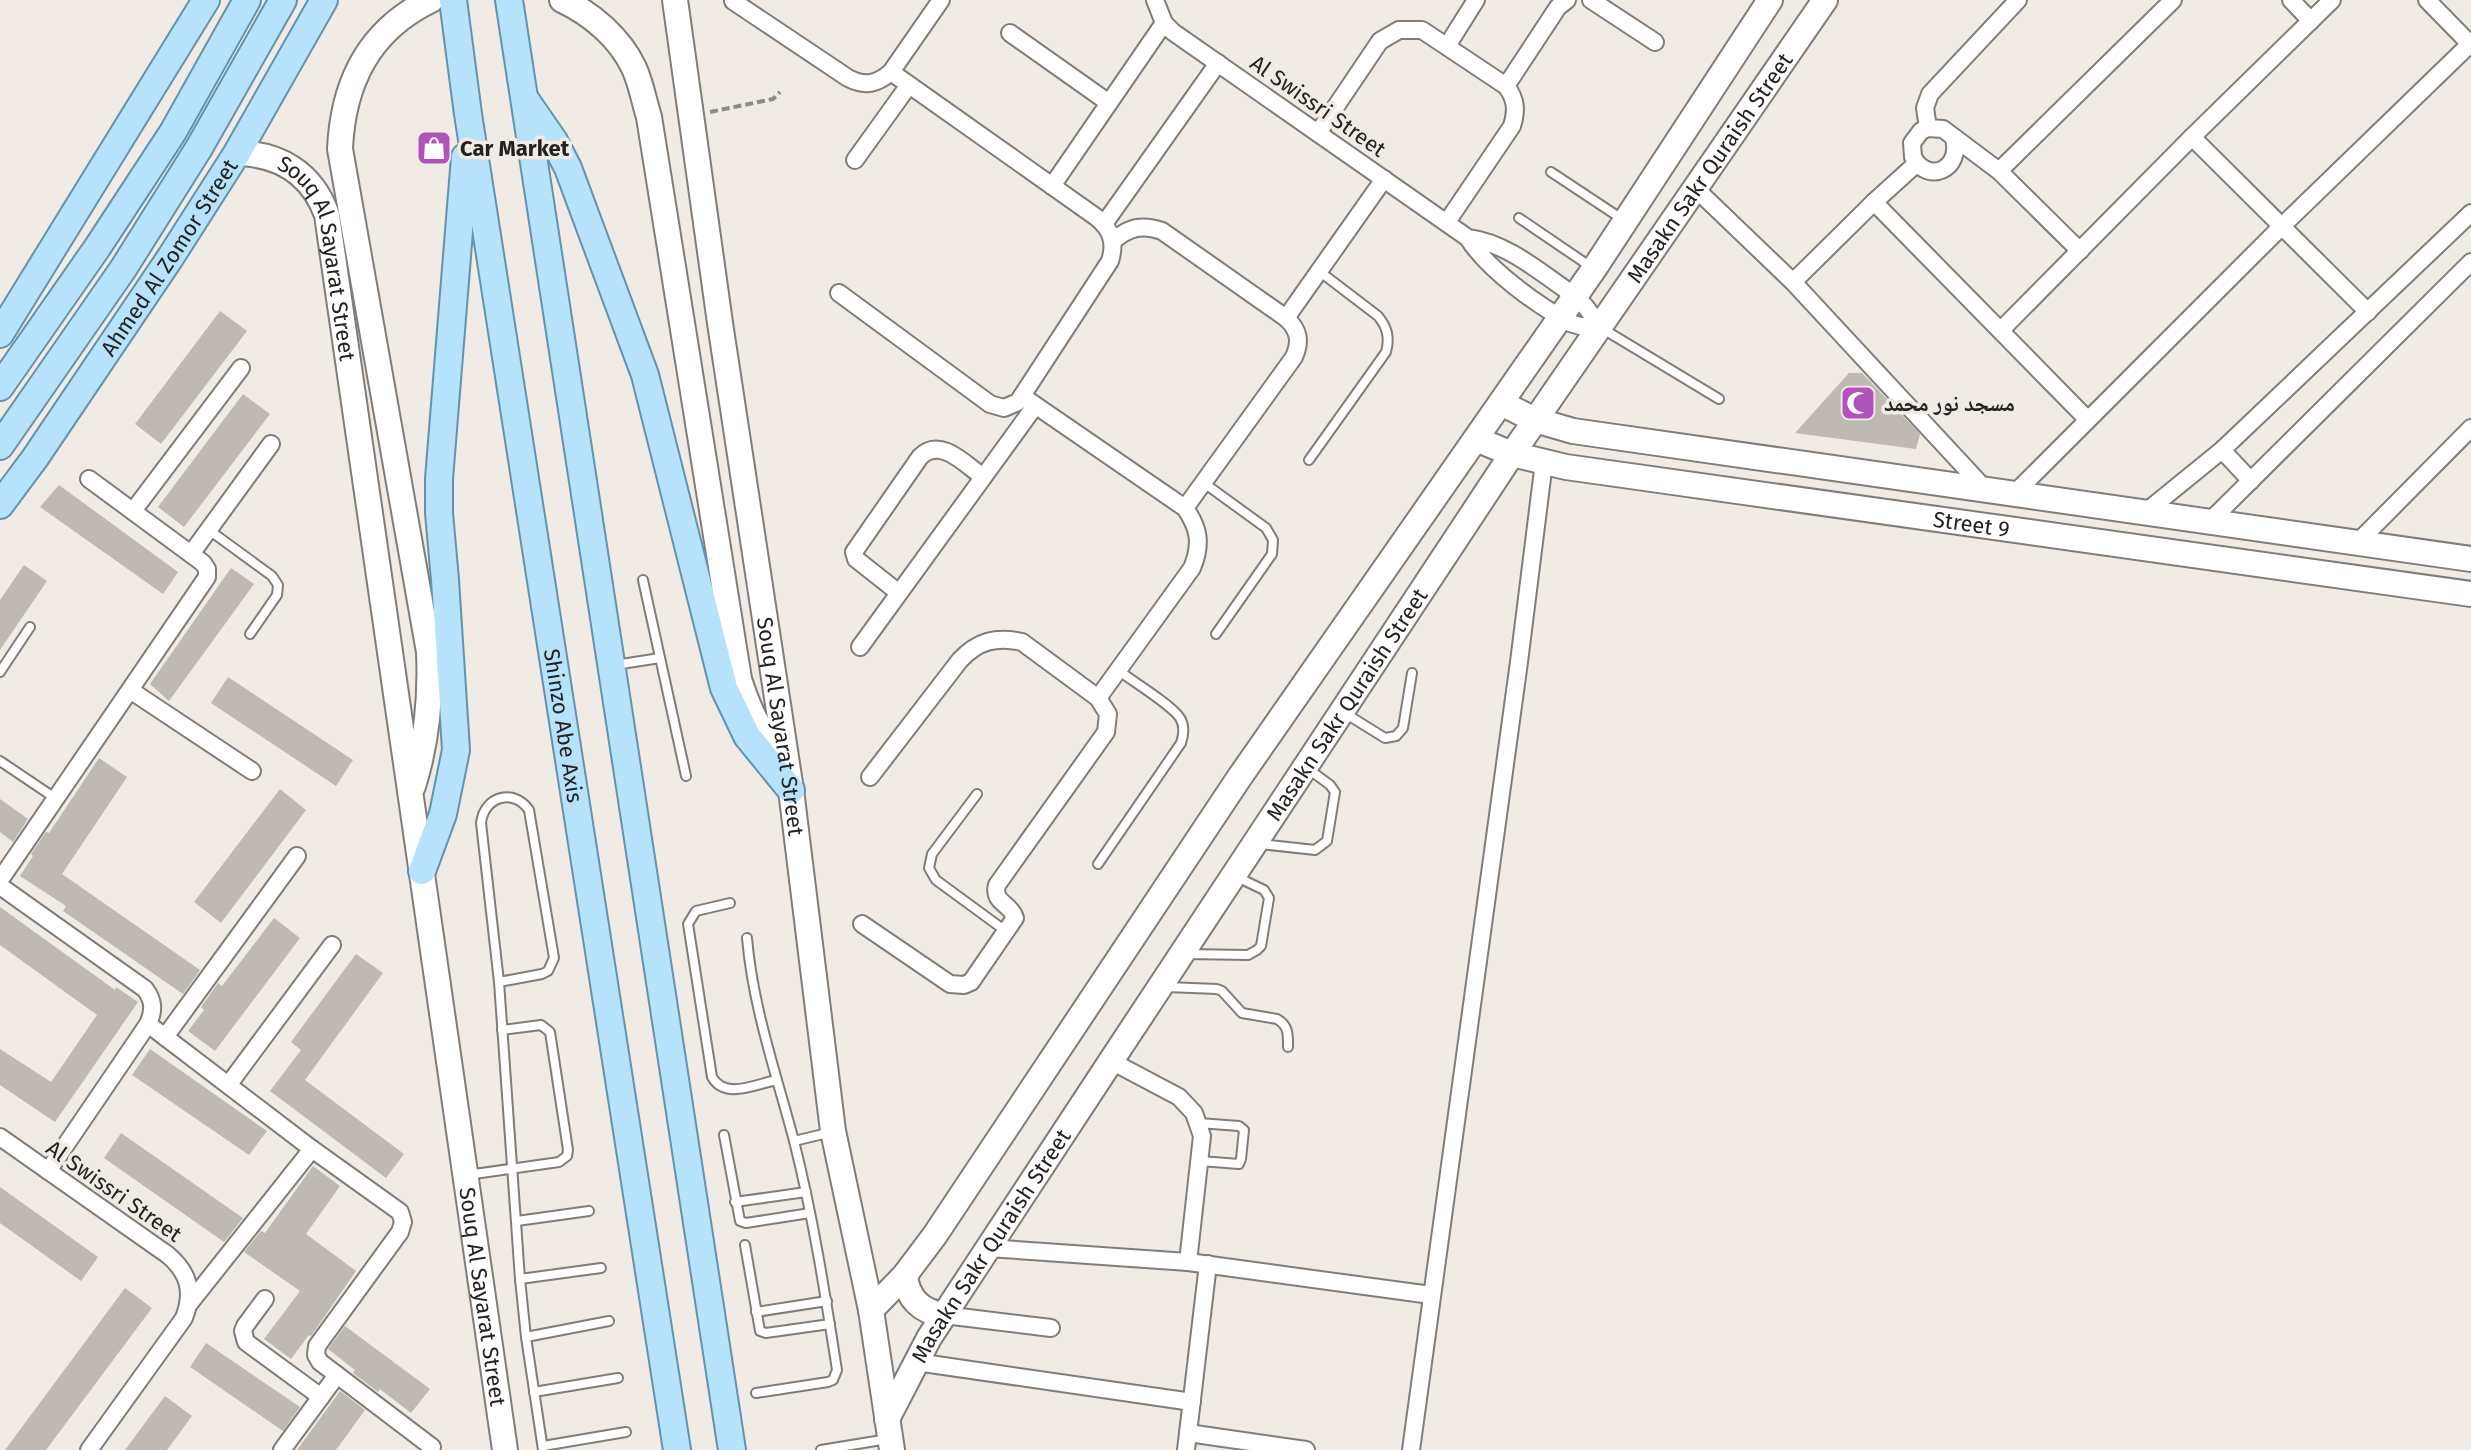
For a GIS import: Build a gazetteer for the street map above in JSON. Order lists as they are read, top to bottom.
{
  "streets": {
    "main road": ["Ahmed Al Zomor Street", "Shinzo Abe Axis"],
    "street": [
      "Al Swissri Street",
      "Masakn Sakr Quraish Street",
      "Souq Al Sayarat Street",
      "Street 9"
    ]
  },
  "crossings": [
    ["Al Swissri Street", "Masakn Sakr Quraish Street"],
    ["Masakn Sakr Quraish Street", "Souq Al Sayarat Street"],
    ["Masakn Sakr Quraish Street", "Street 9"],
    ["Ahmed Al Zomor Street", "Souq Al Sayarat Street"]
  ],
  "places": {
    "shop": ["Car Market"],
    "mosque": ["مسجد نور محمد"]
  }
}
